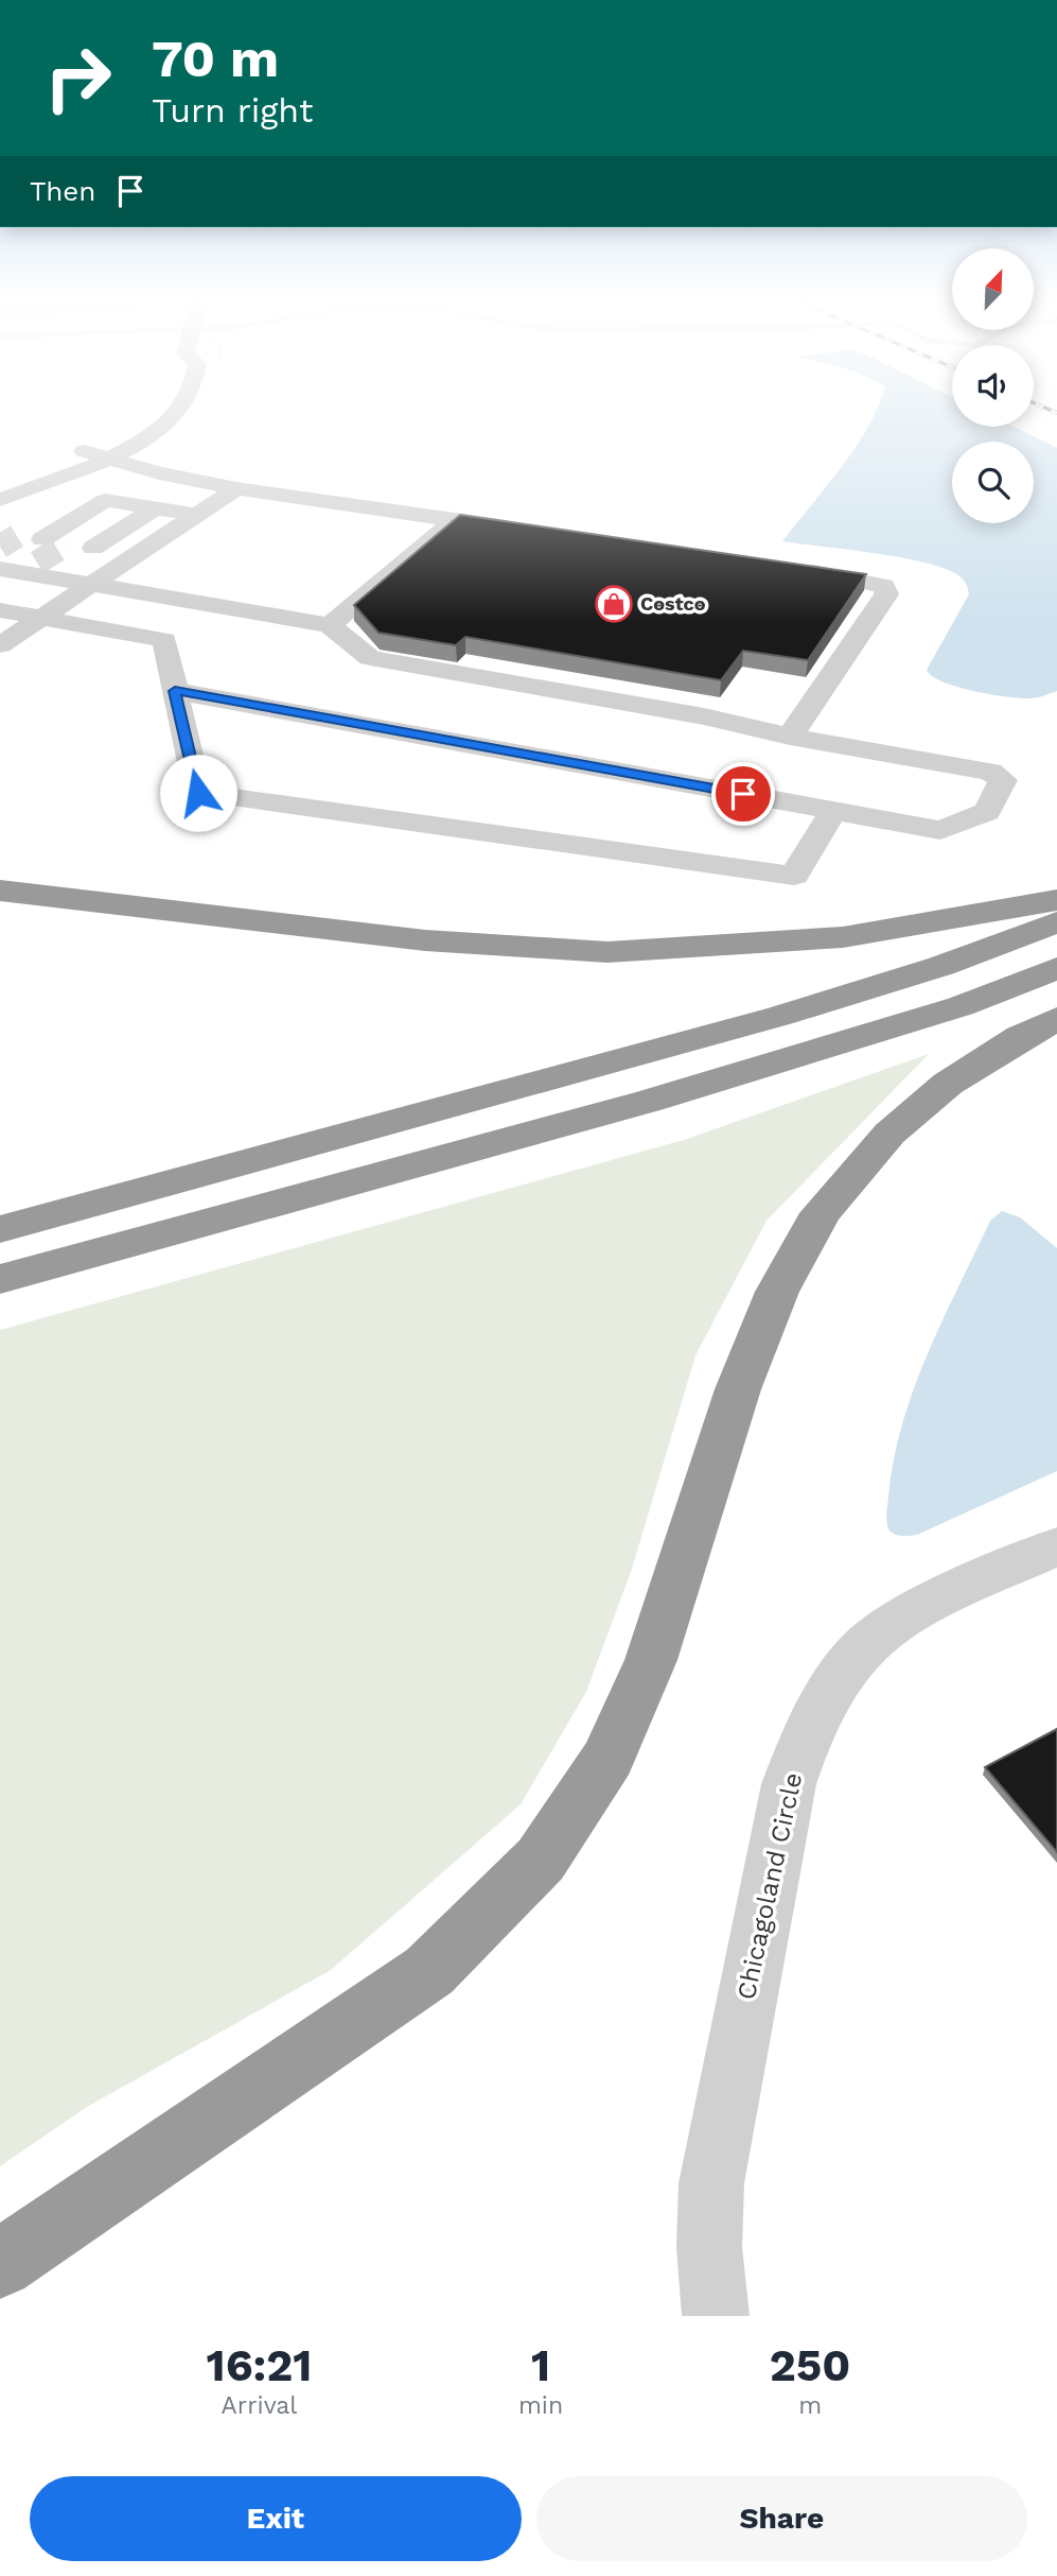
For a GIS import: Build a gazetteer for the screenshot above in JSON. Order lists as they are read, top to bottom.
{
  "streets": {
    "street": ["Chicagoland Circle"]
  },
  "places": {
    "shop": ["Costco"]
  },
  "north": "top right",
  "page": {
    "turn": ["70 m", "Turn right"],
    "then": "Then",
    "eta": [
      "16:21",
      "Arrival",
      "1",
      "min",
      "250",
      "m"
    ],
    "buttons": ["Exit", "Share"]
  }
}
